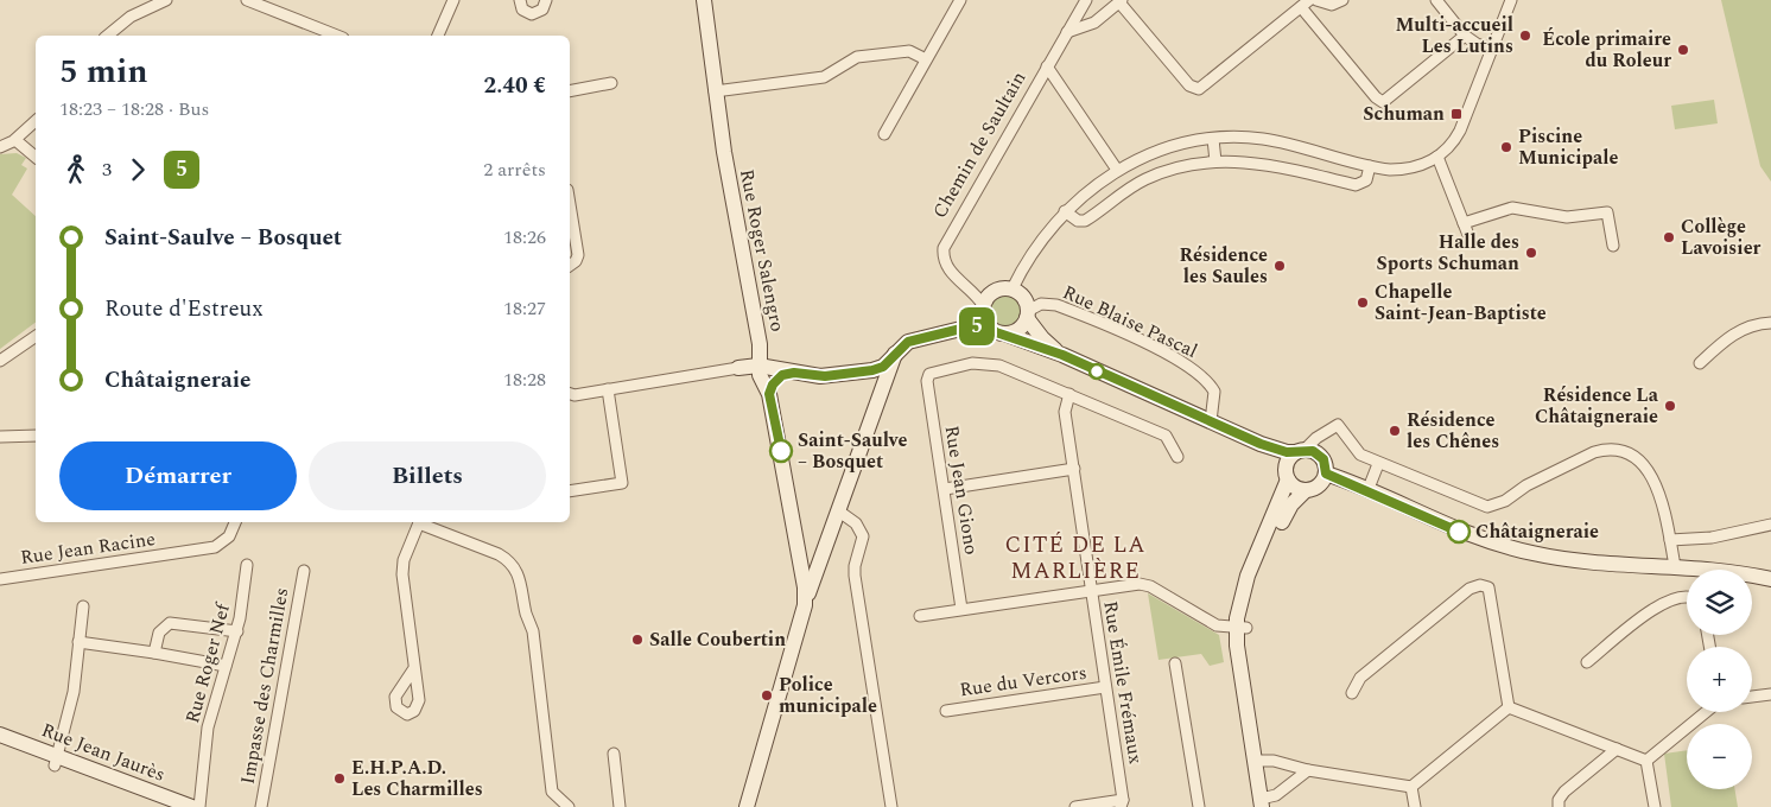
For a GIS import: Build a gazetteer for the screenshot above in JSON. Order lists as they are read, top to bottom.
{
  "streets": {
    "street": [
      "Chemin de Saultain",
      "Rue Roger Salengro",
      "Rue Blaise Pascal",
      "Rue Jean Giono",
      "Rue Jean Racine",
      "Rue Roger Nef",
      "Rue du Vercors",
      "Rue Émile Frémaux",
      "Impasse des Charmilles",
      "Rue Jean Jaurès"
    ]
  },
  "crossings": [
    ["Chemin de Saultain", "Rue Blaise Pascal"],
    ["Rue Jean Giono", "Rue Émile Frémaux"],
    ["Rue du Vercors", "Rue Émile Frémaux"]
  ],
  "districts": ["CITÉ DE LA MARLIÈRE"],
  "places": {
    "other": [
      "Multi-accueil Les Lutins",
      "École primaire du Roleur",
      "Piscine Municipale",
      "Collège Lavoisier",
      "Halle des Sports Schuman",
      "Résidence les Saules",
      "Chapelle Saint-Jean-Baptiste",
      "Résidence La Châtaigneraie",
      "Résidence les Chênes",
      "Saint-Saulve – Bosquet",
      "Châtaigneraie",
      "Salle Coubertin",
      "Police municipale",
      "E.H.P.A.D. Les Charmilles"
    ],
    "transit": ["Schuman"]
  },
  "lines": ["bus line 5"],
  "page": {
    "on_map": "5",
    "heading": ["5 min", "18:23 – 18:28 · Bus", "2.40 €"],
    "legs": ["3", "5", "2 arrêts"],
    "list": [
      {
        "name": "Saint-Saulve – Bosquet",
        "value": "18:26"
      },
      {
        "name": "Route d'Estreux",
        "value": "18:27"
      },
      {
        "name": "Châtaigneraie",
        "value": "18:28"
      }
    ],
    "buttons": ["Démarrer", "Billets"],
    "map_buttons": ["+", "−"]
  }
}
